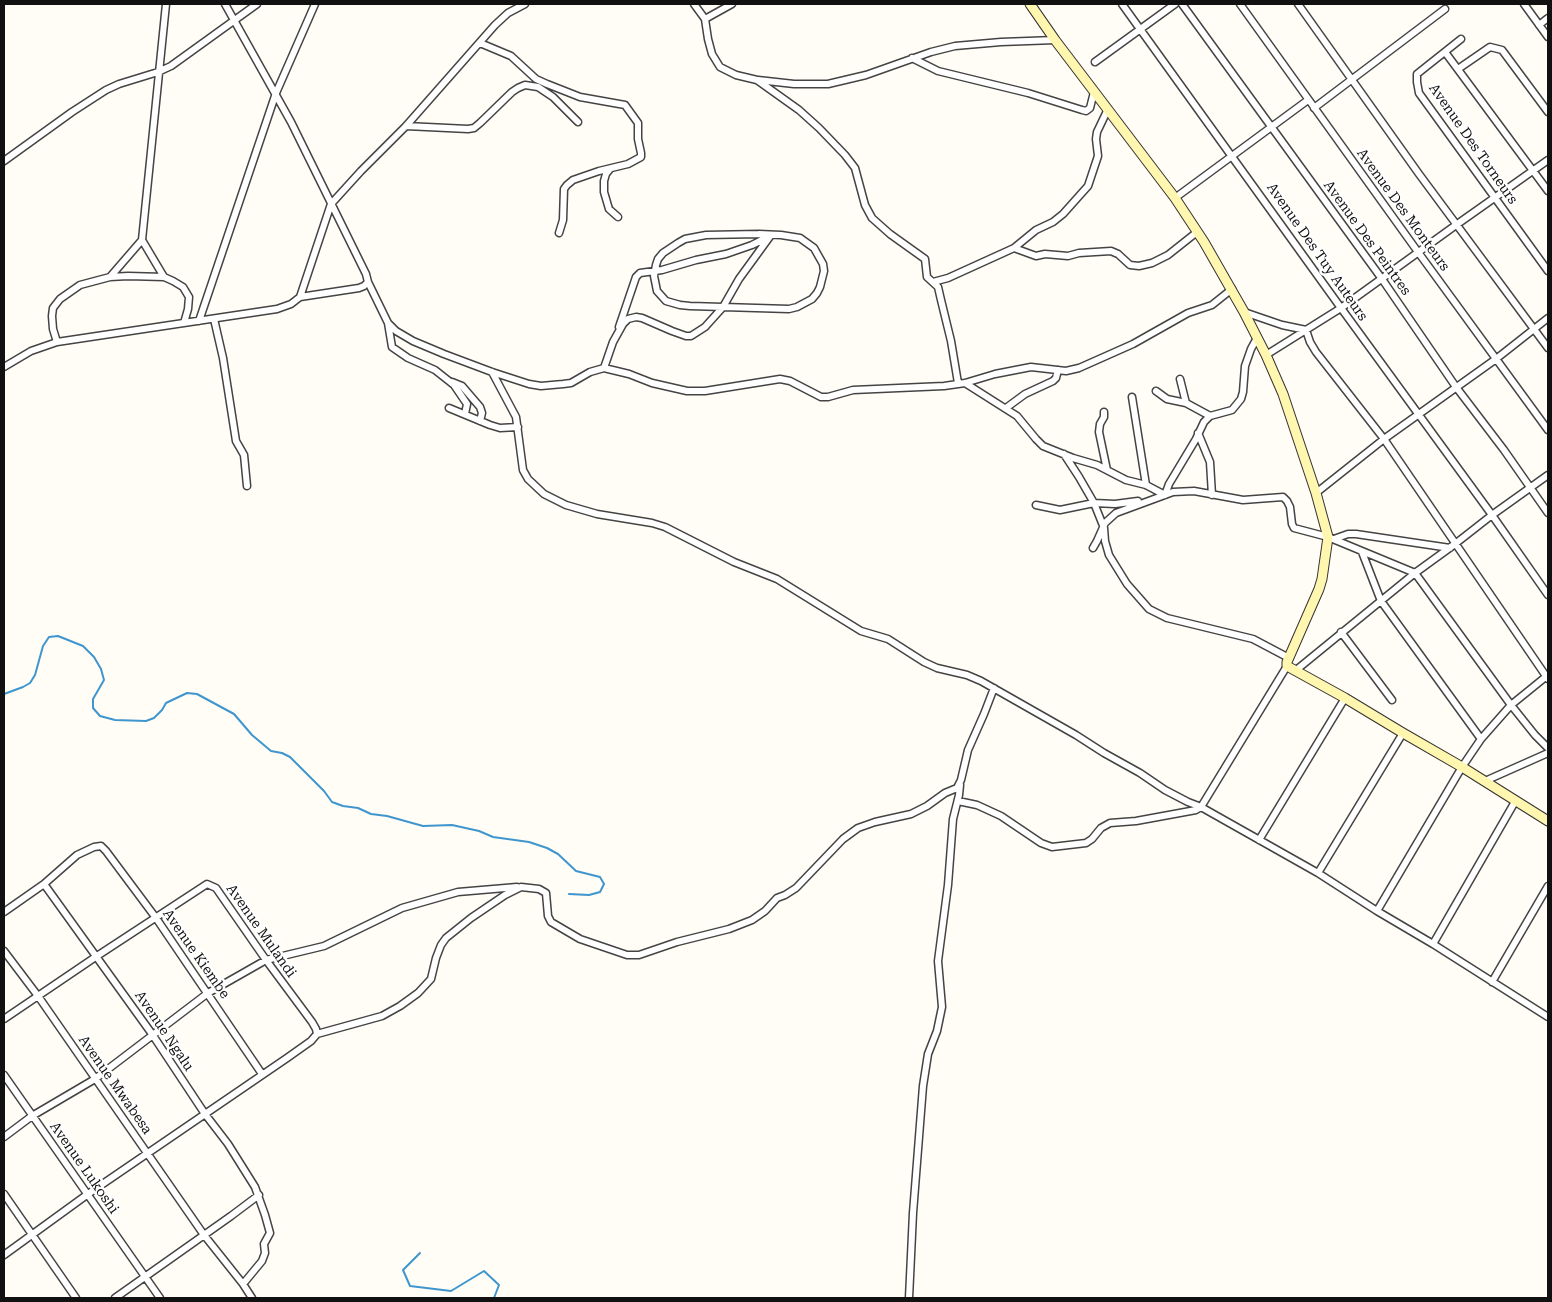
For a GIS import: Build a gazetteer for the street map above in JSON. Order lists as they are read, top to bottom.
{
  "streets": {
    "street": [
      "Avenue Des Torneurs",
      "Avenue Des Monteurs",
      "Avenue Des Peintres",
      "Avenue Des Tuy Auteurs",
      "Avenue Mulandi",
      "Avenue Kiembe",
      "Avenue Ngalu",
      "Avenue Mwabesa",
      "Avenue Lukoshi"
    ]
  },
  "crossings": [
    ["Avenue Mulandi", "Avenue Kiembe"],
    ["Avenue Mulandi", "Avenue Ngalu"],
    ["Avenue Mulandi", "Avenue Mwabesa"],
    ["Avenue Kiembe", "Avenue Ngalu"],
    ["Avenue Ngalu", "Avenue Mwabesa"]
  ]
}
